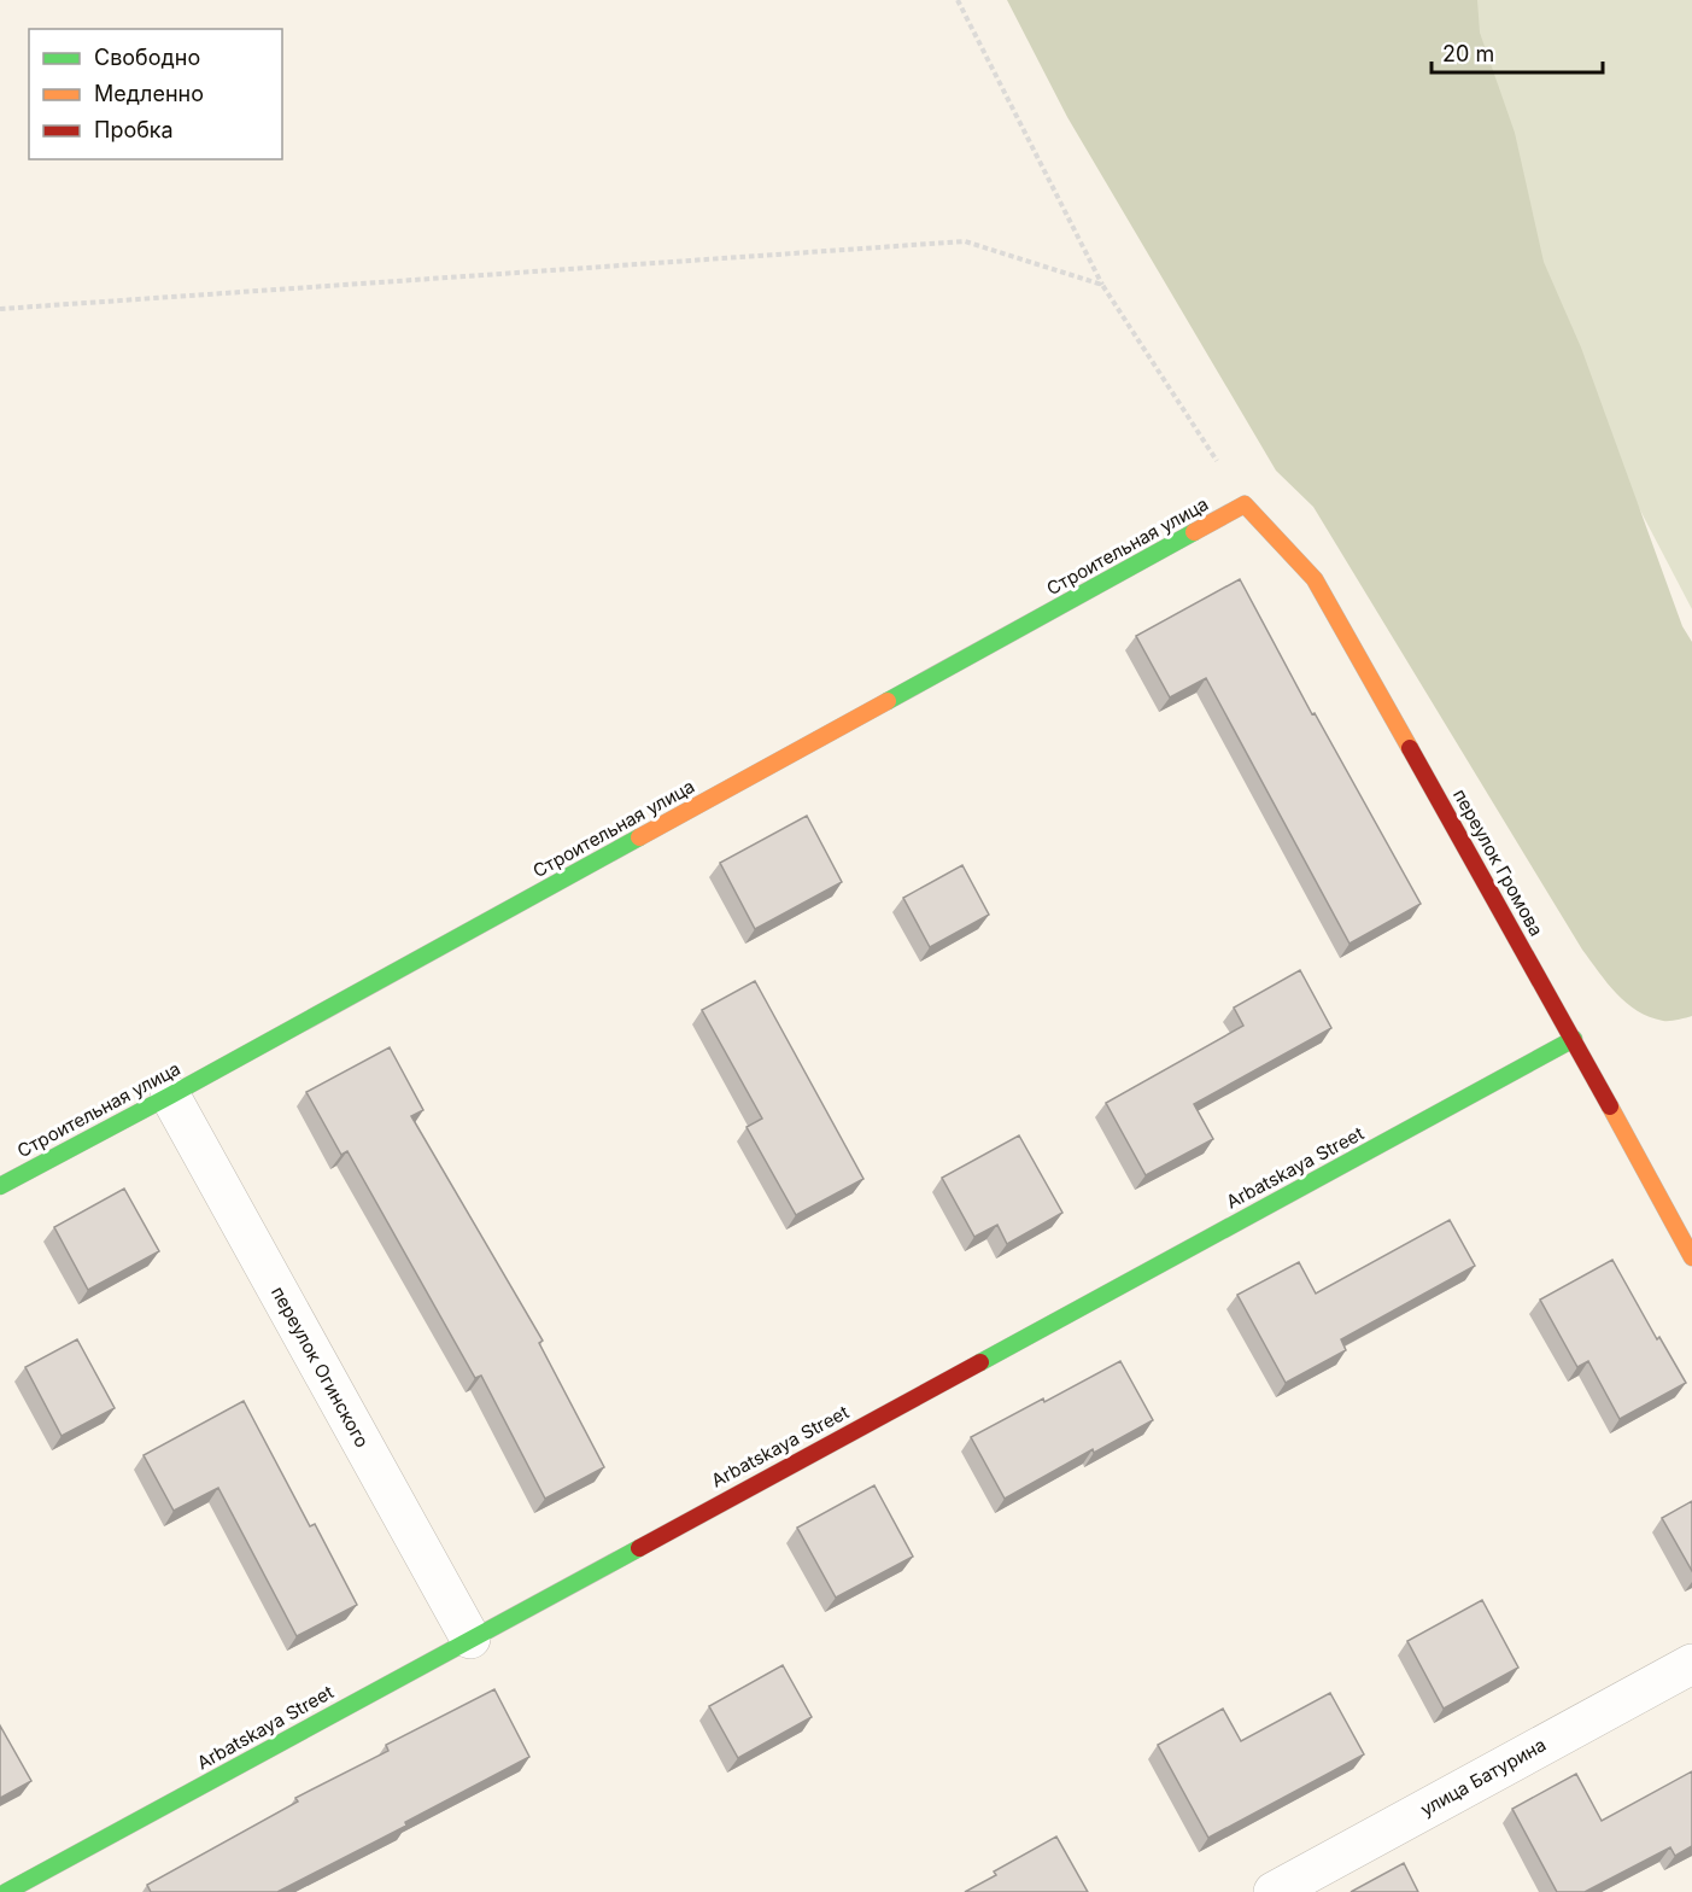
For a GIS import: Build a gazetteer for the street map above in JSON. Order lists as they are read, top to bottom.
{
  "streets": {
    "street": [
      "Строительная улица",
      "переулок Громова",
      "Arbatskaya Street",
      "переулок Огинского",
      "улица Батурина"
    ]
  },
  "crossings": [
    ["Строительная улица", "переулок Громова"],
    ["Строительная улица", "переулок Огинского"],
    ["переулок Громова", "Arbatskaya Street"],
    ["Arbatskaya Street", "переулок Огинского"]
  ],
  "legend": ["Свободно", "Медленно", "Пробка"],
  "scale_bar": "20 m"
}
